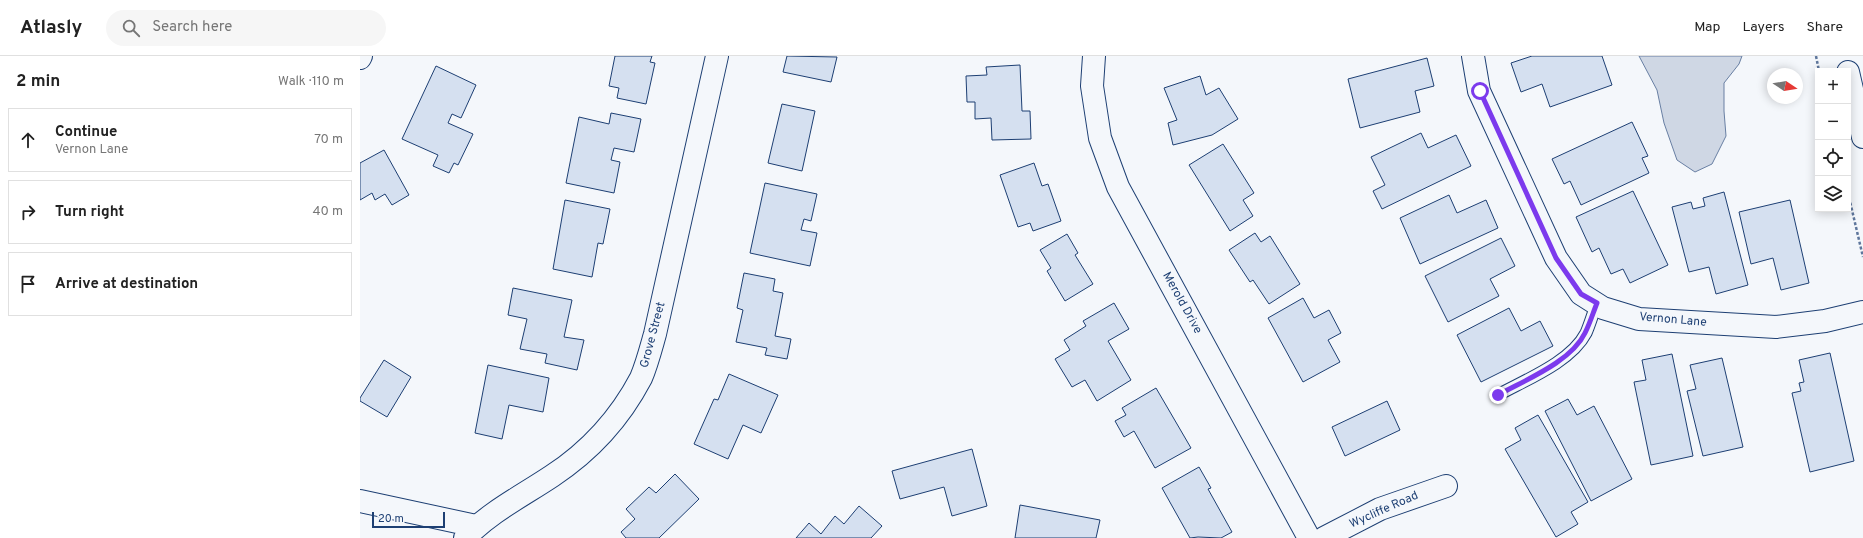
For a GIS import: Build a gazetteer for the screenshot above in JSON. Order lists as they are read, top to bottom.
{
  "streets": {
    "street": [
      "Merold Drive",
      "Vernon Lane",
      "Grove Street",
      "Wycliffe Road"
    ]
  },
  "scale_bar": "20 m",
  "north": "right",
  "page": {
    "header": "Atlasly",
    "search": "Search here",
    "nav": ["Map", "Layers", "Share"],
    "heading": ["2 min", "Walk · 110 m"],
    "map_buttons": ["+", "−"],
    "list": [
      ["Continue", "Vernon Lane", "70 m"],
      ["Turn right", "40 m"],
      "Arrive at destination"
    ],
    "scale": "20 m"
  }
}
